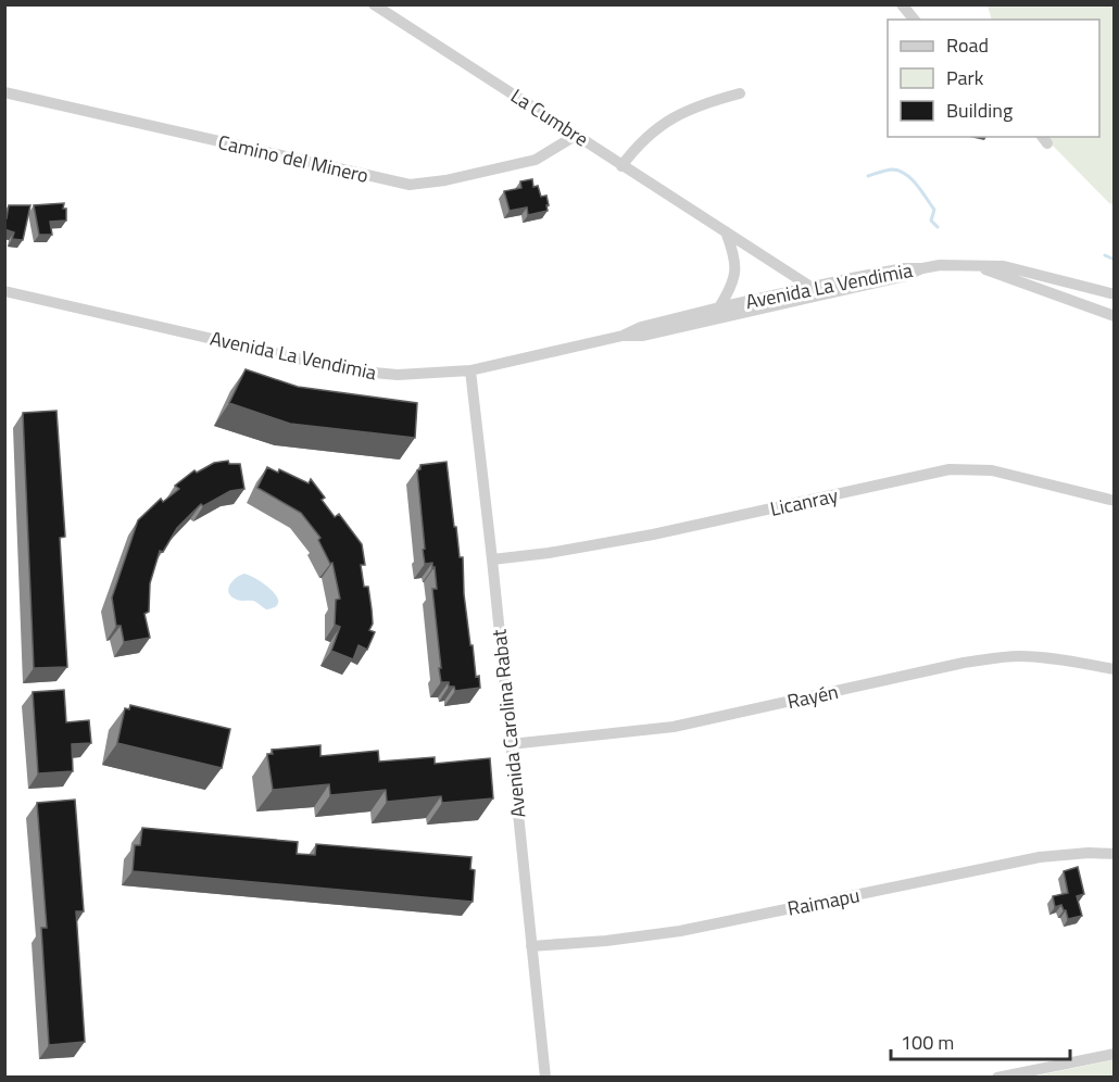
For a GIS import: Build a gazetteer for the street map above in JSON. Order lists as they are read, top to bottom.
{
  "streets": {
    "street": [
      "La Cumbre",
      "Camino del Minero",
      "Avenida La Vendimia",
      "Licanray",
      "Rayén",
      "Avenida Carolina Rabat",
      "Raimapu"
    ]
  },
  "crossings": [
    ["La Cumbre", "Camino del Minero"],
    ["La Cumbre", "Avenida La Vendimia"],
    ["Avenida La Vendimia", "Avenida Carolina Rabat"],
    ["Licanray", "Avenida Carolina Rabat"],
    ["Rayén", "Avenida Carolina Rabat"],
    ["Avenida Carolina Rabat", "Raimapu"]
  ],
  "legend": ["Road", "Park", "Building"],
  "scale_bar": "100 m"
}
